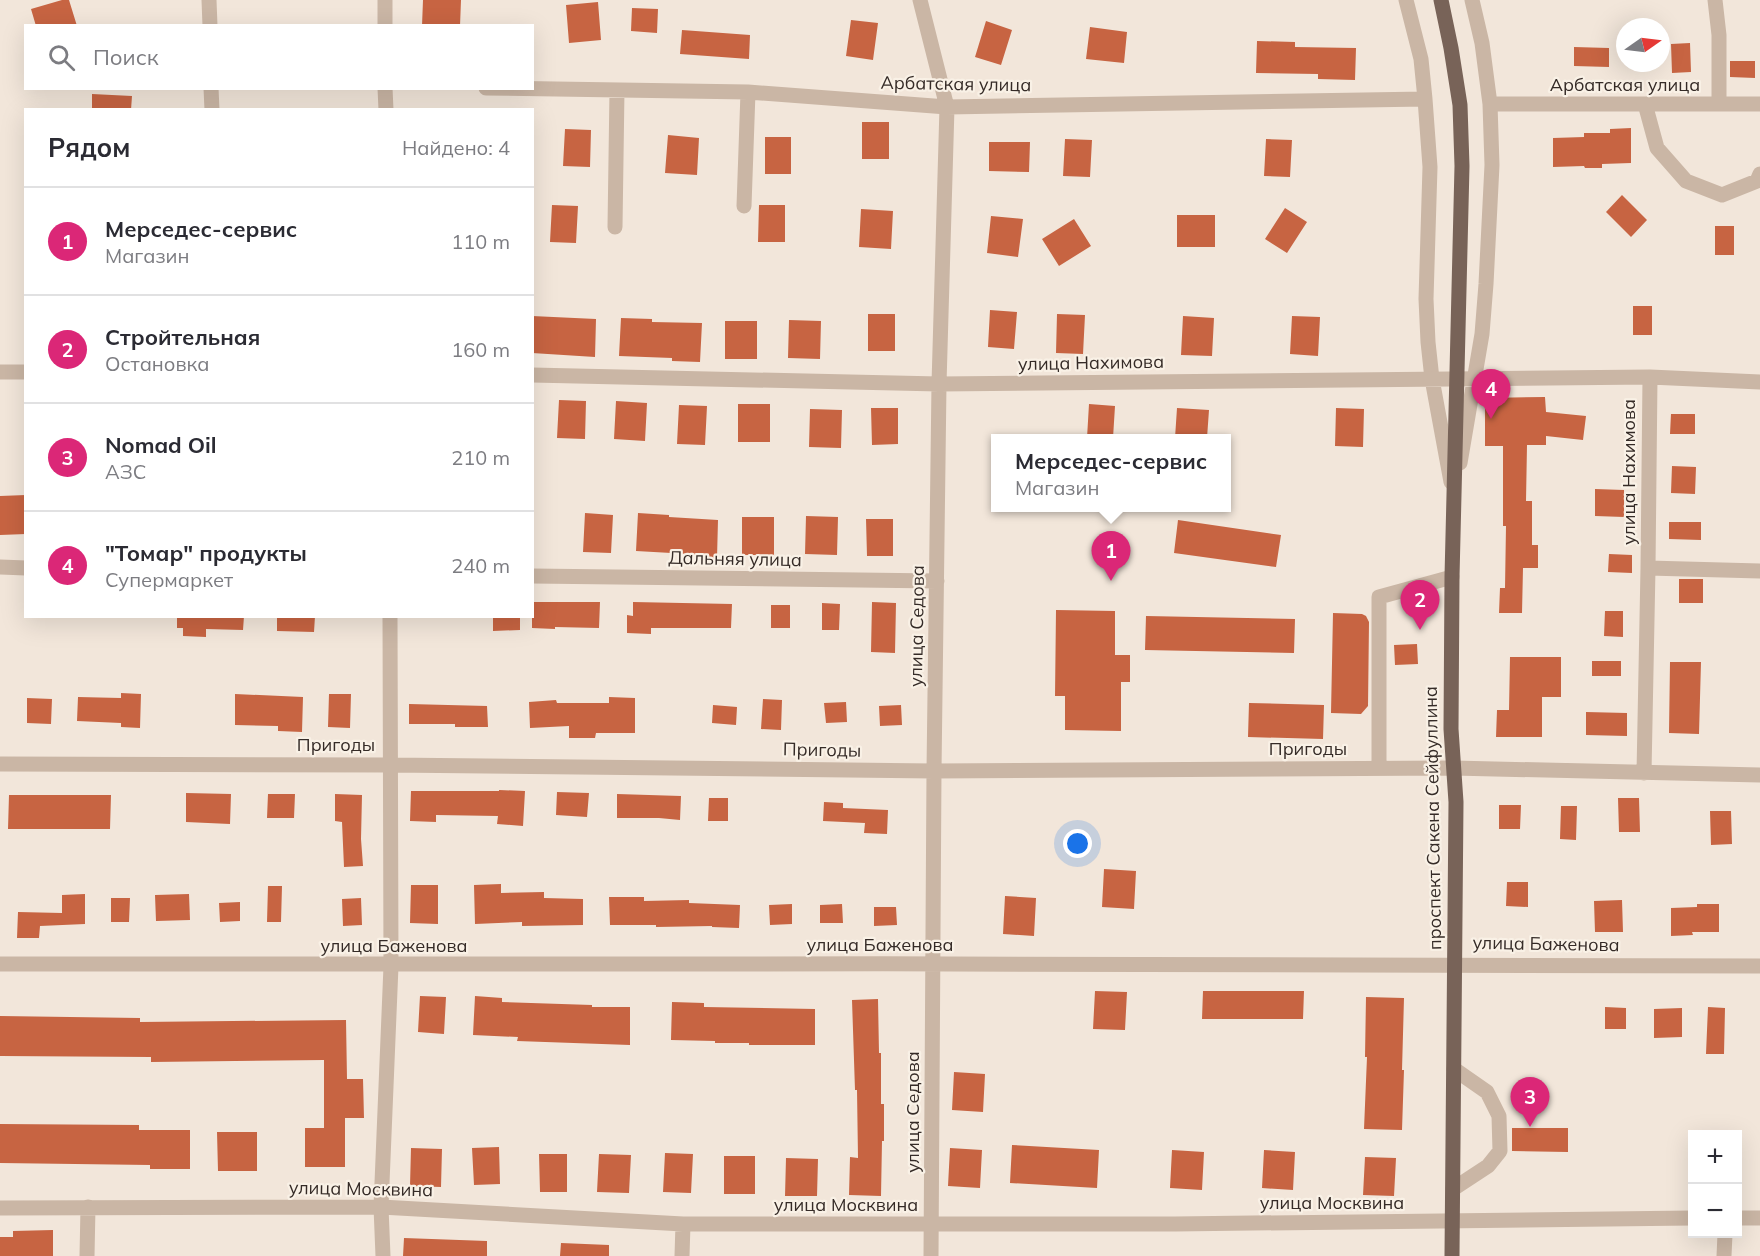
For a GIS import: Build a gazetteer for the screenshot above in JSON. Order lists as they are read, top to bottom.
{
  "streets": {
    "main road": ["проспект Сакена Сейфуллина"],
    "street": [
      "Арбатская улица",
      "улица Нахимова",
      "Дальняя улица",
      "улица Седова",
      "Пригоды",
      "улица Баженова",
      "улица Москвина"
    ]
  },
  "crossings": [
    ["Арбатская улица", "улица Седова"],
    ["улица Нахимова", "улица Седова"],
    ["улица Нахимова", "проспект Сакена Сейфуллина"],
    ["Дальняя улица", "улица Седова"],
    ["улица Седова", "Пригоды"],
    ["улица Седова", "улица Баженова"],
    ["улица Седова", "улица Москвина"],
    ["Пригоды", "проспект Сакена Сейфуллина"],
    ["проспект Сакена Сейфуллина", "улица Баженова"],
    ["проспект Сакена Сейфуллина", "улица Москвина"]
  ],
  "north": "right",
  "page": {
    "search": "Поиск",
    "heading": ["Рядом", "Найдено: 4"],
    "list": [
      {
        "mark": "1",
        "name": "Мерседес-сервис",
        "note": "Магазин",
        "value": "110 m"
      },
      {
        "mark": "2",
        "name": "Стройтельная",
        "note": "Остановка",
        "value": "160 m"
      },
      {
        "mark": "3",
        "name": "Nomad Oil",
        "note": "АЗС",
        "value": "210 m"
      },
      {
        "mark": "4",
        "name": "\"Томар\" продукты",
        "note": "Супермаркет",
        "value": "240 m"
      }
    ],
    "pins": [
      "4",
      "1",
      "2",
      "3"
    ],
    "popup": ["Мерседес-сервис", "Магазин"],
    "map_buttons": ["+", "−"]
  }
}
